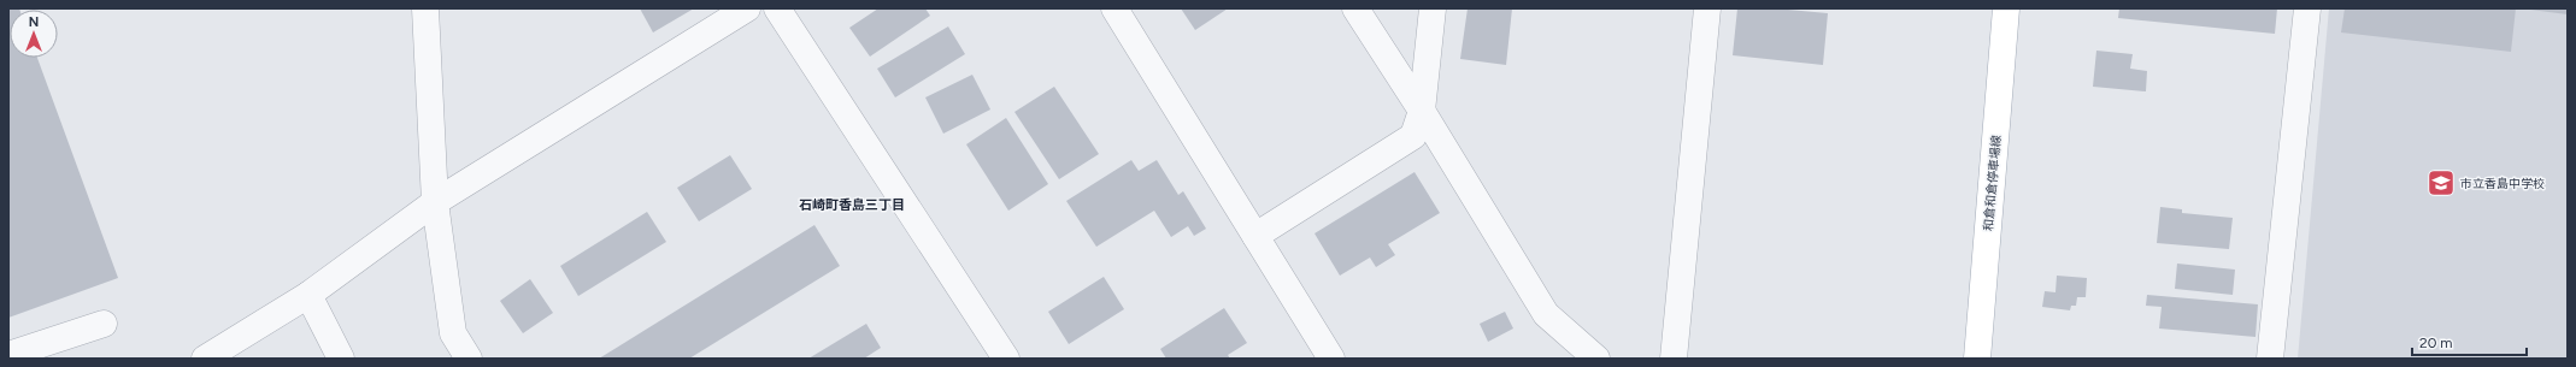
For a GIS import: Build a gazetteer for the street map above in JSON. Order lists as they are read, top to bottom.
{
  "streets": {
    "main road": ["和倉和倉停車場線"]
  },
  "districts": ["石崎町香島三丁目"],
  "places": {
    "school or university": ["市立香島中学校"]
  },
  "scale_bar": "20 m",
  "north": "top"
}
